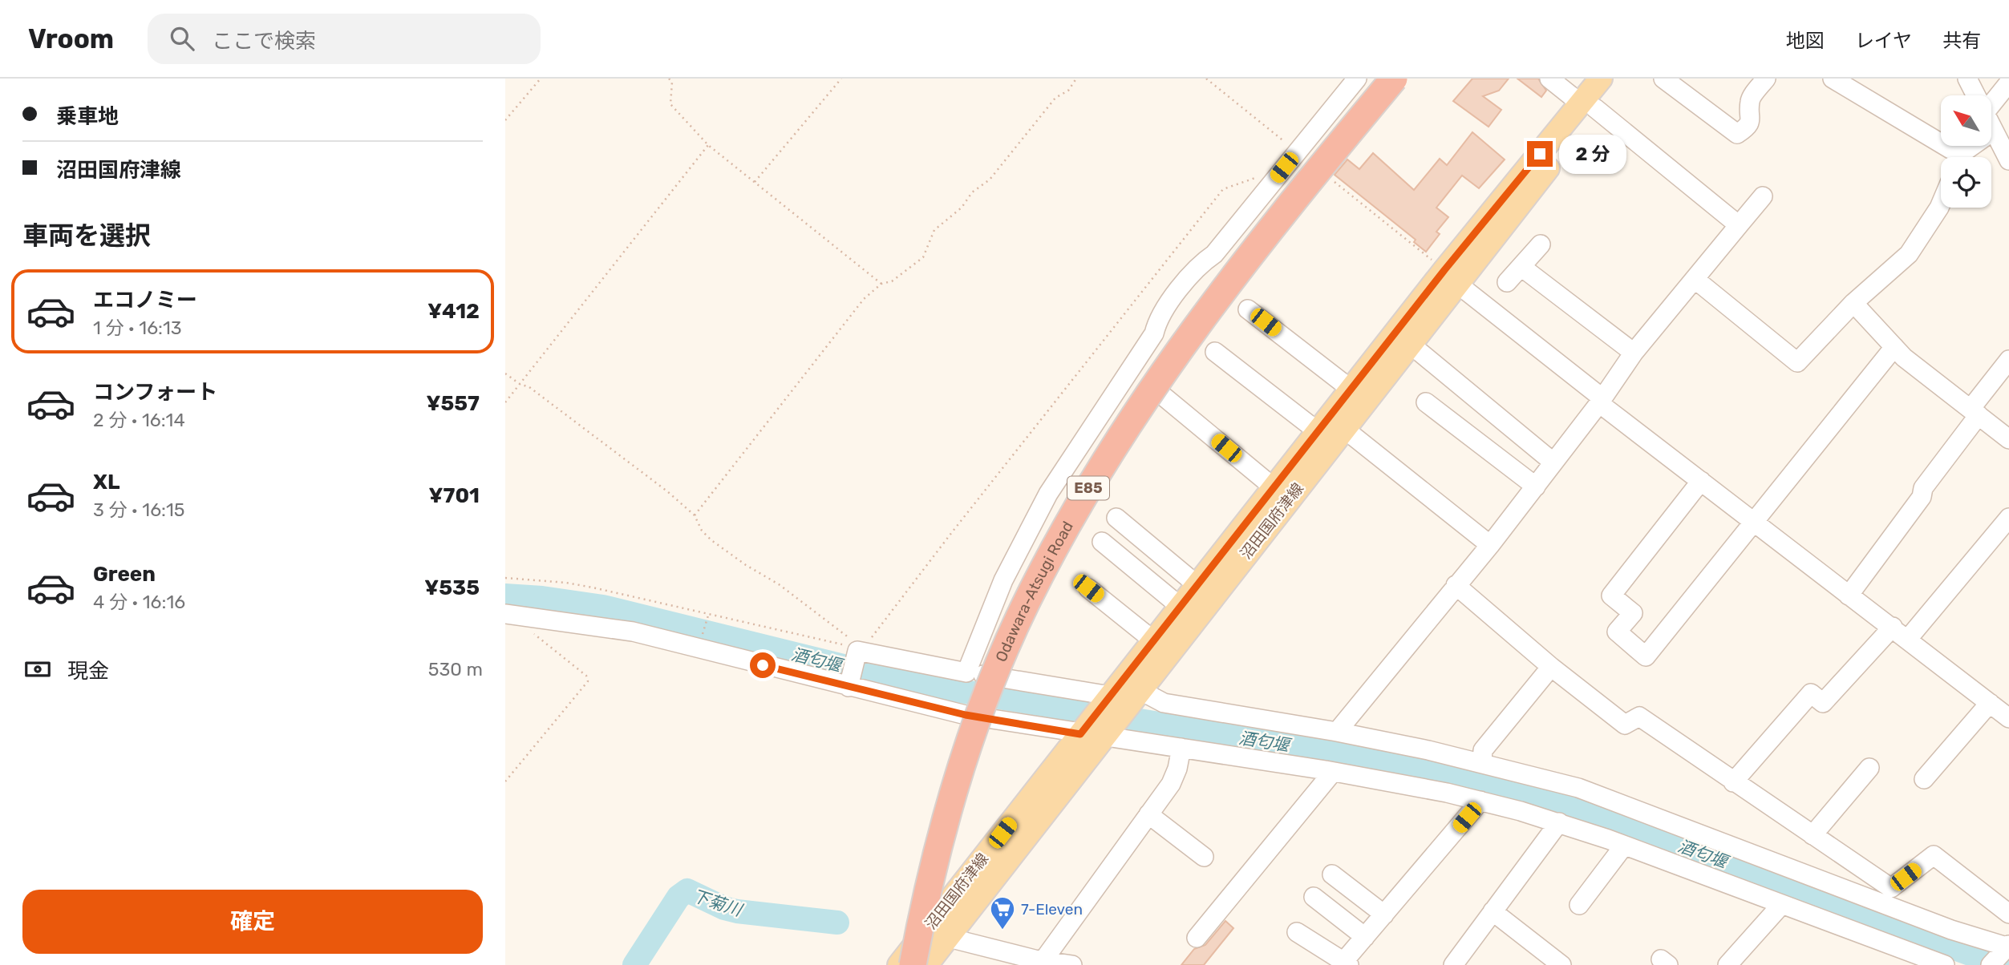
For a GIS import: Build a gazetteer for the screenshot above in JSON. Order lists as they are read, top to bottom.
{
  "streets": {
    "highway": ["E85", "Odawara-Atsugi Road"],
    "main road": ["沼田国府津線"]
  },
  "crossings": [
    ["沼田国府津線", "Odawara-Atsugi Road"]
  ],
  "water": ["酒匂堰", "下菊川"],
  "places": {
    "supermarket": ["7-Eleven"]
  },
  "north": "top left",
  "page": {
    "header": "Vroom",
    "search": "ここで検索",
    "nav": ["地図", "レイヤ", "共有"],
    "banner": ["乗車地", "沼田国府津線"],
    "bubble": "2 分",
    "heading": "車両を選択",
    "list": [
      {
        "name": "エコノミー",
        "note": "1 分 · 16:13",
        "value": "¥412"
      },
      {
        "name": "コンフォート",
        "note": "2 分 · 16:14",
        "value": "¥557"
      },
      {
        "name": "XL",
        "note": "3 分 · 16:15",
        "value": "¥701"
      },
      {
        "name": "Green",
        "note": "4 分 · 16:16",
        "value": "¥535"
      }
    ],
    "pay": ["現金", "530 m"],
    "buttons": "確定"
  }
}
